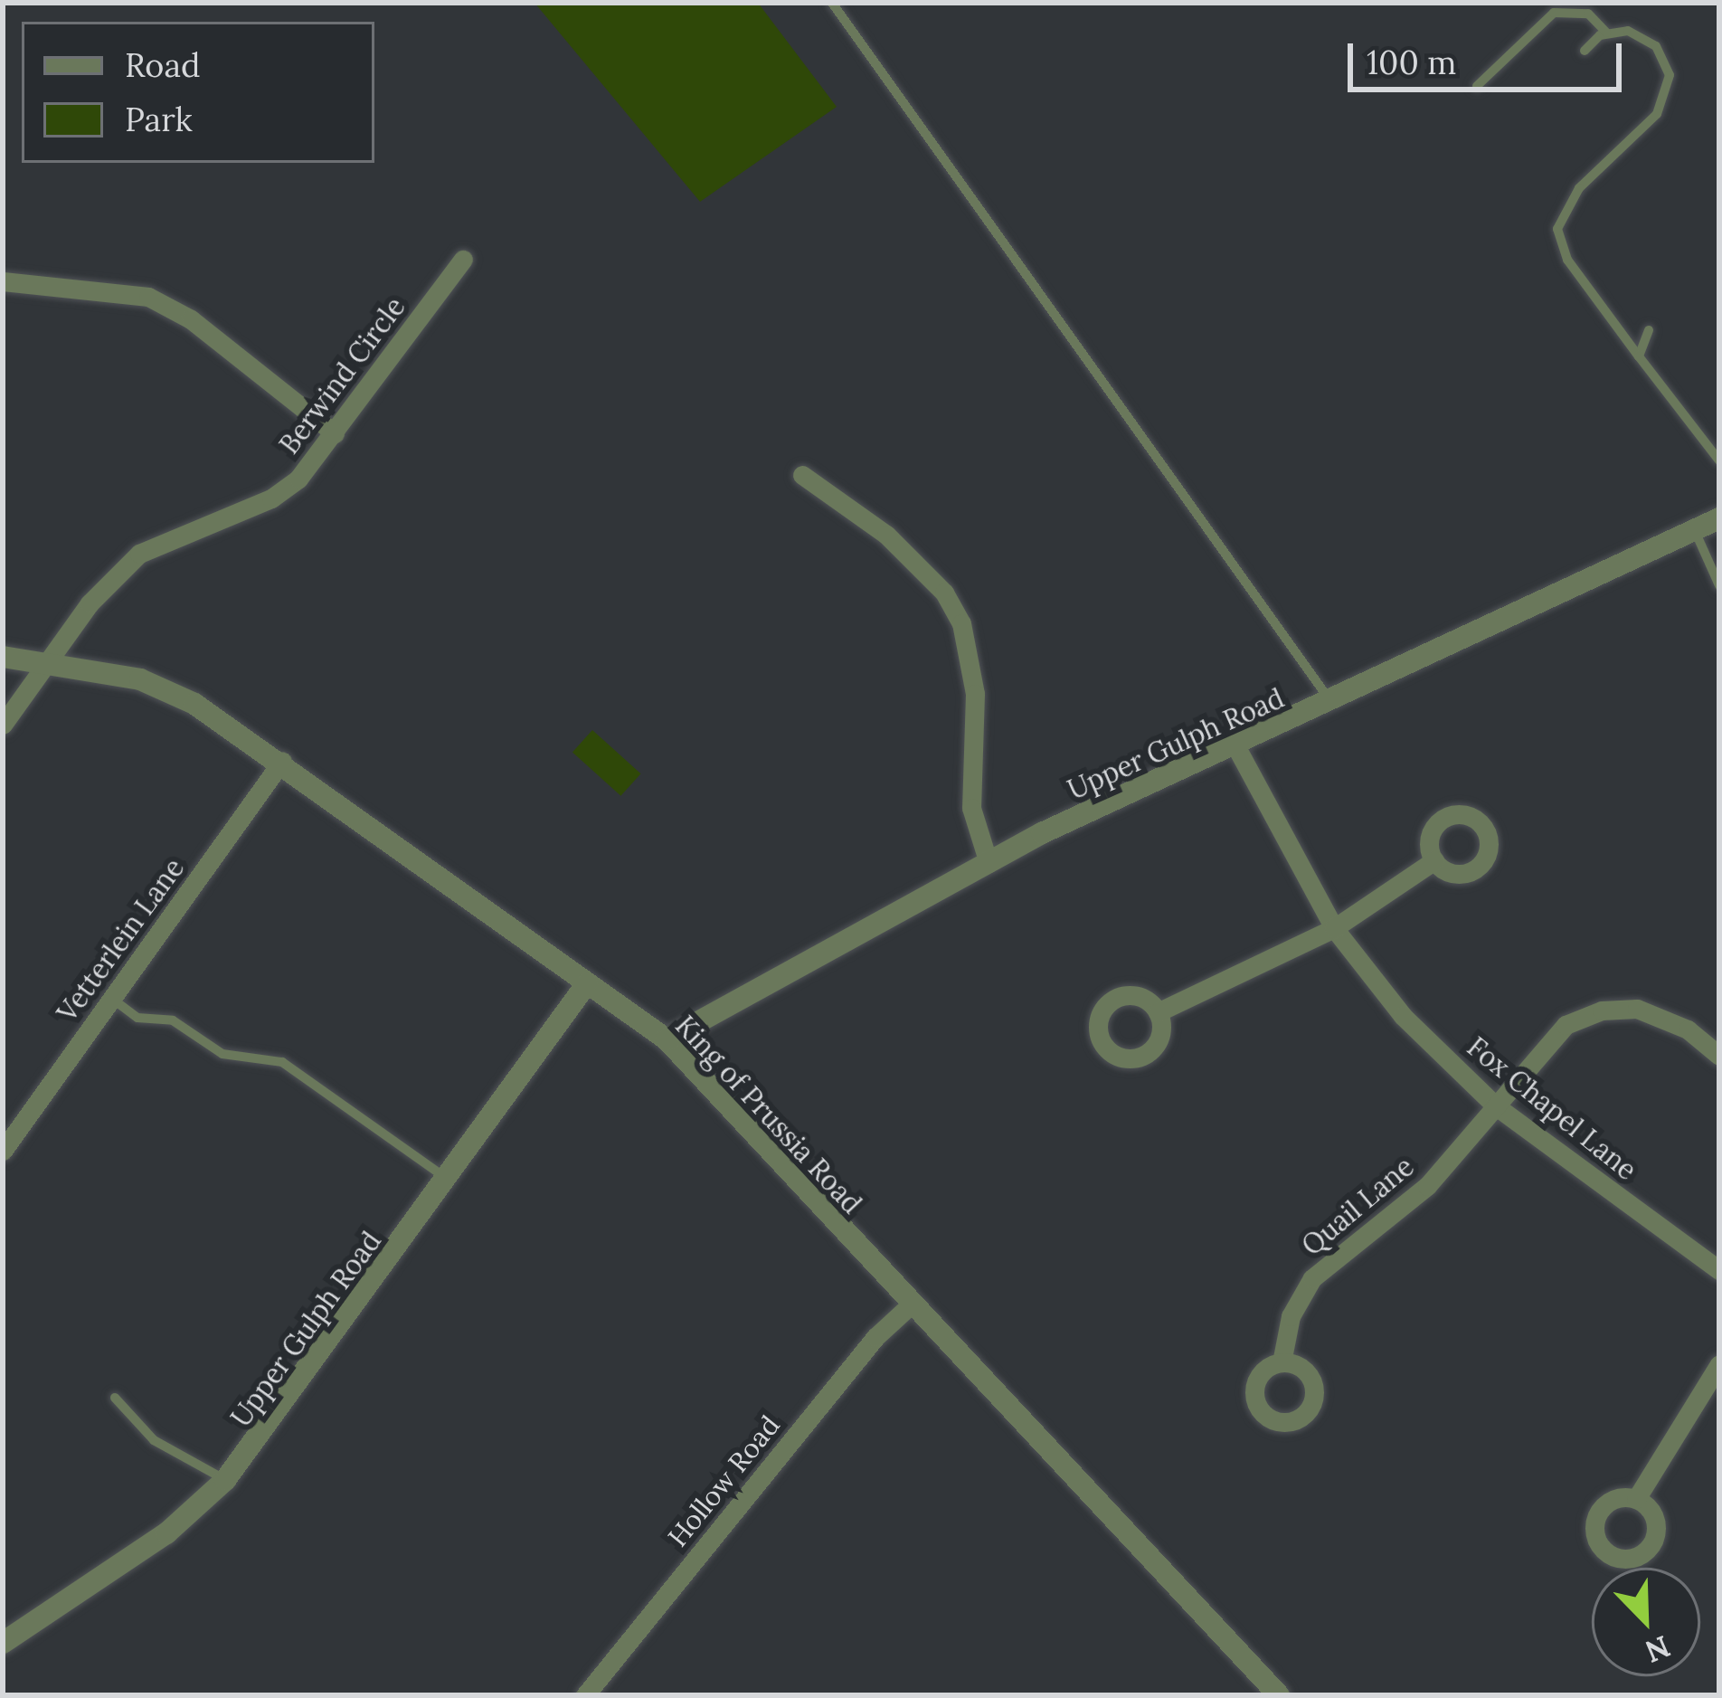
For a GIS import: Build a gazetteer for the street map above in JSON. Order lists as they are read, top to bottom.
{
  "streets": {
    "street": [
      "Berwind Circle",
      "Upper Gulph Road",
      "Vetterlein Lane",
      "Fox Chapel Lane",
      "King of Prussia Road",
      "Quail Lane",
      "Hollow Road"
    ]
  },
  "crossings": [
    ["Berwind Circle", "King of Prussia Road"],
    ["Upper Gulph Road", "Fox Chapel Lane"],
    ["Upper Gulph Road", "King of Prussia Road"],
    ["Vetterlein Lane", "King of Prussia Road"],
    ["Fox Chapel Lane", "Quail Lane"],
    ["King of Prussia Road", "Hollow Road"]
  ],
  "legend": ["Road", "Park"],
  "scale_bar": "100 m",
  "north": "bottom right"
}
